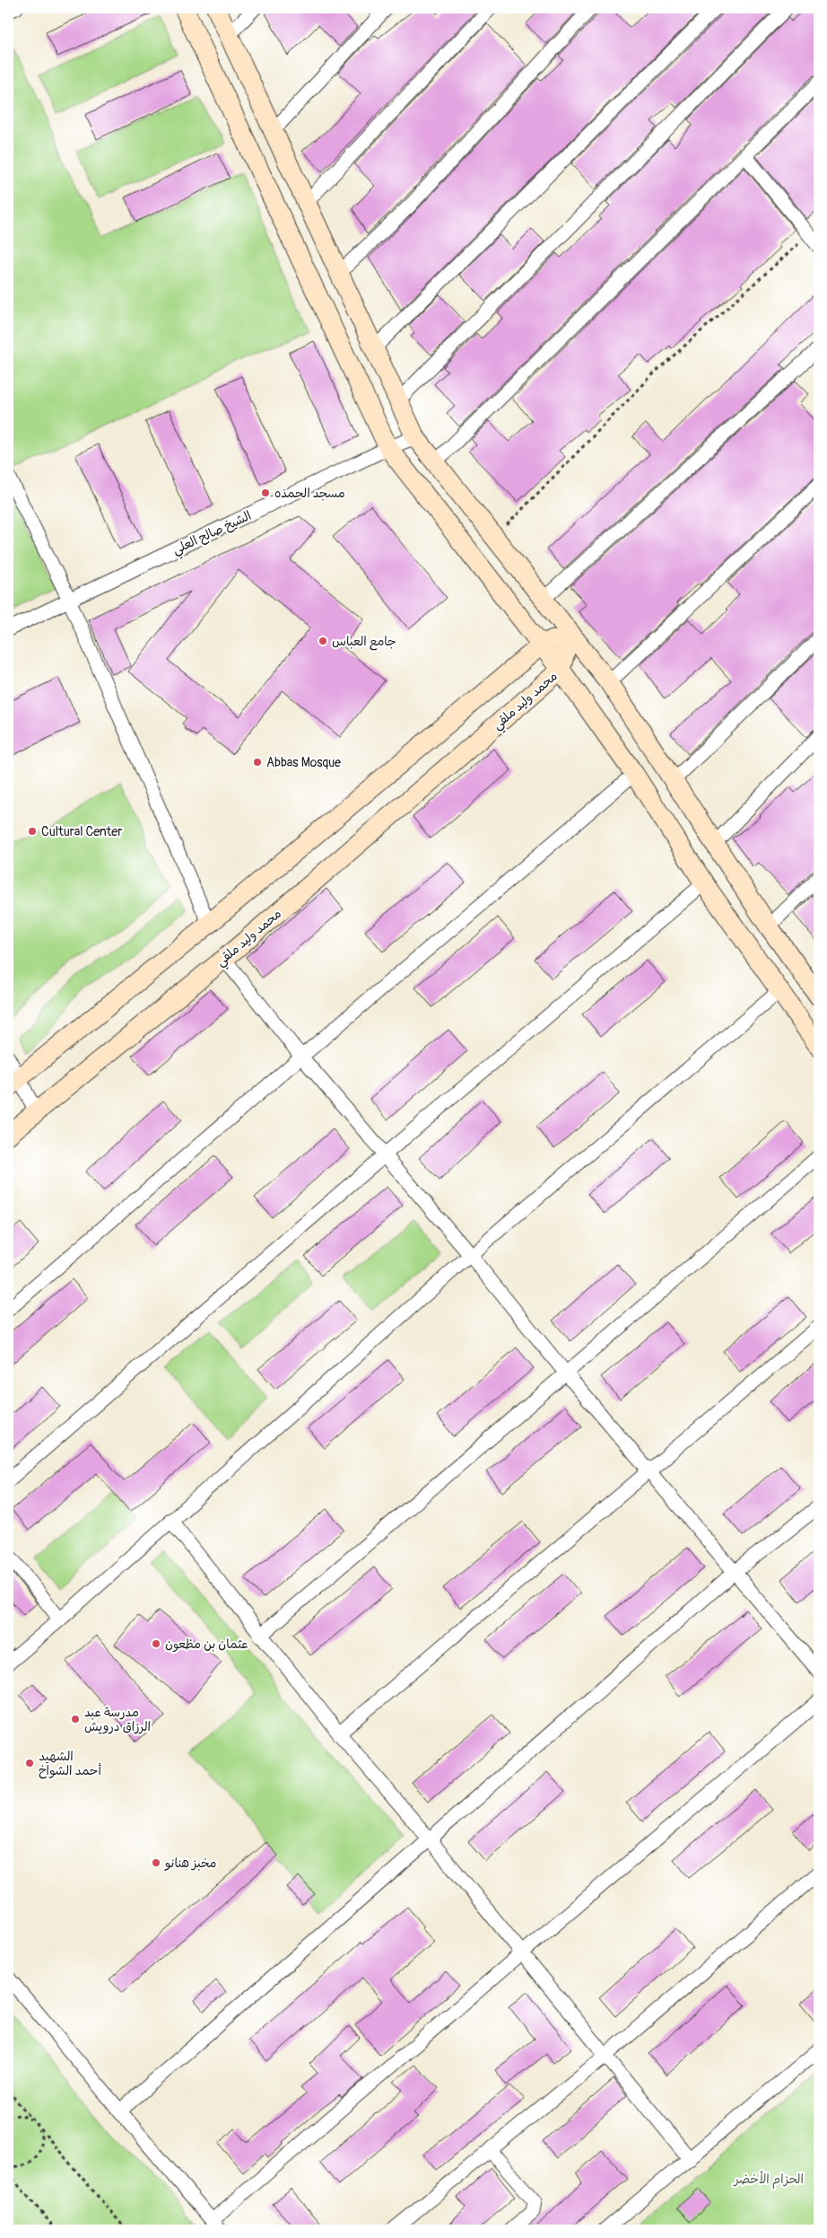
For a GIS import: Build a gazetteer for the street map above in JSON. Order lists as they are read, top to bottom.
{
  "streets": {
    "main road": ["محمد وليد ملقي"],
    "street": ["الشيخ صالح العلي"]
  },
  "parks": ["الحزام الأخضر"],
  "places": [
    "مسجد الحمذه",
    "جامع العباس",
    "Abbas Mosque",
    "Cultural Center",
    "عثمان بن مظعون",
    "مدرسة عبد الرزاق درويش",
    "الشهيد أحمد الشواخ",
    "مخبز هنانو"
  ]
}
